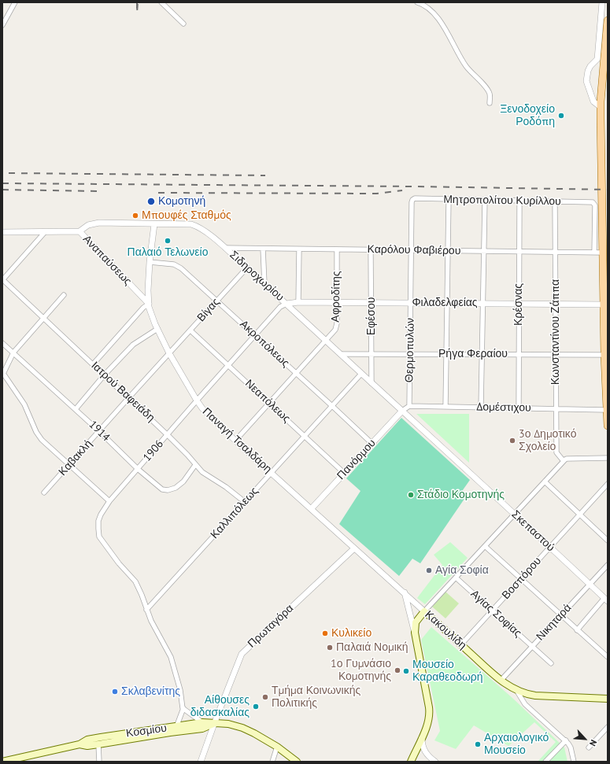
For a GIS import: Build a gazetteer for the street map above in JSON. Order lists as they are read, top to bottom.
{
  "streets": {
    "main road": ["Κακουλίδη", "Κοσμίου"],
    "street": [
      "Μητροπολίτου Κυρίλλου",
      "Καρόλου Φαβιέρου",
      "Αναπαύσεως",
      "Σιδηροχωρίου",
      "Αφροδίτης",
      "Φιλαδελφείας",
      "Κρέσνας",
      "Βίγας",
      "Εφέσου",
      "Κωνσταντίνου Ζάππα",
      "Ακροπόλεως",
      "Θερμοπυλών",
      "Ρήγα Φεραίου",
      "Ιατρού Βαφειάδη",
      "Νεαπόλεως",
      "Δομέστιχου",
      "1914",
      "Παναγή Τσαλδάρη",
      "1906",
      "Καβακλή",
      "Πανόρμου",
      "Καλλιπόλεως",
      "Σκεπαστού",
      "Βοσπόρου",
      "Αγίας Σοφίας",
      "Νικηταρά",
      "Πρωταγόρα"
    ]
  },
  "crossings": [
    ["Μητροπολίτου Κυρίλλου", "Καρόλου Φαβιέρου"],
    ["Μητροπολίτου Κυρίλλου", "Κρέσνας"],
    ["Μητροπολίτου Κυρίλλου", "Κωνσταντίνου Ζάππα"],
    ["Μητροπολίτου Κυρίλλου", "Θερμοπυλών"],
    ["Καρόλου Φαβιέρου", "Σιδηροχωρίου"],
    ["Καρόλου Φαβιέρου", "Αφροδίτης"],
    ["Καρόλου Φαβιέρου", "Κρέσνας"],
    ["Καρόλου Φαβιέρου", "Εφέσου"],
    ["Καρόλου Φαβιέρου", "Κωνσταντίνου Ζάππα"],
    ["Καρόλου Φαβιέρου", "Θερμοπυλών"],
    ["Αναπαύσεως", "Σιδηροχωρίου"],
    ["Αναπαύσεως", "Παναγή Τσαλδάρη"],
    ["Σιδηροχωρίου", "Αφροδίτης"],
    ["Σιδηροχωρίου", "Φιλαδελφείας"],
    ["Σιδηροχωρίου", "Βίγας"],
    ["Σιδηροχωρίου", "Εφέσου"],
    ["Σιδηροχωρίου", "Ρήγα Φεραίου"],
    ["Σιδηροχωρίου", "Παναγή Τσαλδάρη"],
    ["Σιδηροχωρίου", "1906"],
    ["Σιδηροχωρίου", "Πανόρμου"],
    ["Σιδηροχωρίου", "Καλλιπόλεως"],
    ["Σιδηροχωρίου", "Σκεπαστού"],
    ["Αφροδίτης", "Φιλαδελφείας"],
    ["Αφροδίτης", "Ακροπόλεως"],
    ["Αφροδίτης", "Νεαπόλεως"],
    ["Αφροδίτης", "Παναγή Τσαλδάρη"],
    ["Φιλαδελφείας", "Κρέσνας"],
    ["Φιλαδελφείας", "Εφέσου"],
    ["Φιλαδελφείας", "Κωνσταντίνου Ζάππα"],
    ["Φιλαδελφείας", "Θερμοπυλών"],
    ["Φιλαδελφείας", "1906"],
    ["Κρέσνας", "Ρήγα Φεραίου"],
    ["Κρέσνας", "Δομέστιχου"],
    ["Βίγας", "Ακροπόλεως"],
    ["Βίγας", "Νεαπόλεως"],
    ["Βίγας", "Παναγή Τσαλδάρη"],
    ["Βίγας", "Καβακλή"],
    ["Εφέσου", "Ρήγα Φεραίου"],
    ["Κωνσταντίνου Ζάππα", "Ρήγα Φεραίου"],
    ["Κωνσταντίνου Ζάππα", "Δομέστιχου"],
    ["Ακροπόλεως", "Παναγή Τσαλδάρη"],
    ["Ακροπόλεως", "1906"],
    ["Ακροπόλεως", "Πανόρμου"],
    ["Ακροπόλεως", "Καλλιπόλεως"],
    ["Θερμοπυλών", "Ρήγα Φεραίου"],
    ["Θερμοπυλών", "Δομέστιχου"],
    ["Ιατρού Βαφειάδη", "1914"],
    ["Ιατρού Βαφειάδη", "1906"],
    ["Ιατρού Βαφειάδη", "Καβακλή"],
    ["Ιατρού Βαφειάδη", "Καλλιπόλεως"],
    ["Νεαπόλεως", "1906"],
    ["Νεαπόλεως", "Πανόρμου"],
    ["Νεαπόλεως", "Καλλιπόλεως"],
    ["1914", "1906"],
    ["1914", "Καβακλή"],
    ["Παναγή Τσαλδάρη", "1906"],
    ["Παναγή Τσαλδάρη", "Καβακλή"],
    ["Παναγή Τσαλδάρη", "Πανόρμου"],
    ["Παναγή Τσαλδάρη", "Καλλιπόλεως"],
    ["Παναγή Τσαλδάρη", "Πρωταγόρα"],
    ["Παναγή Τσαλδάρη", "Κακουλίδη"],
    ["1906", "Καλλιπόλεως"],
    ["Πανόρμου", "Σκεπαστού"],
    ["Σκεπαστού", "Βοσπόρου"],
    ["Σκεπαστού", "Νικηταρά"],
    ["Βοσπόρου", "Αγίας Σοφίας"],
    ["Βοσπόρου", "Κακουλίδη"],
    ["Αγίας Σοφίας", "Νικηταρά"],
    ["Νικηταρά", "Κακουλίδη"],
    ["Πρωταγόρα", "Κοσμίου"]
  ],
  "places": [
    "Ξενοδοχείο Ροδόπη",
    "Κομοτηνή",
    "Μπουφές Σταθμός",
    "Παλαιό Τελωνείο",
    "3ο Δημοτικό Σχολείο",
    "Στάδιο Κομοτηνής",
    "Αγία Σοφία",
    "Κυλικείο",
    "Παλαιά Νομική",
    "1ο Γυμνάσιο Κομοτηνής",
    "Μουσείο Καραθεοδωρή",
    "Σκλαβενίτης",
    "Τμήμα Κοινωνικής Πολιτικής",
    "Αίθουσες διδασκαλίας",
    "Αρχαιολογικό Μουσείο"
  ],
  "north": "bottom right"
}
